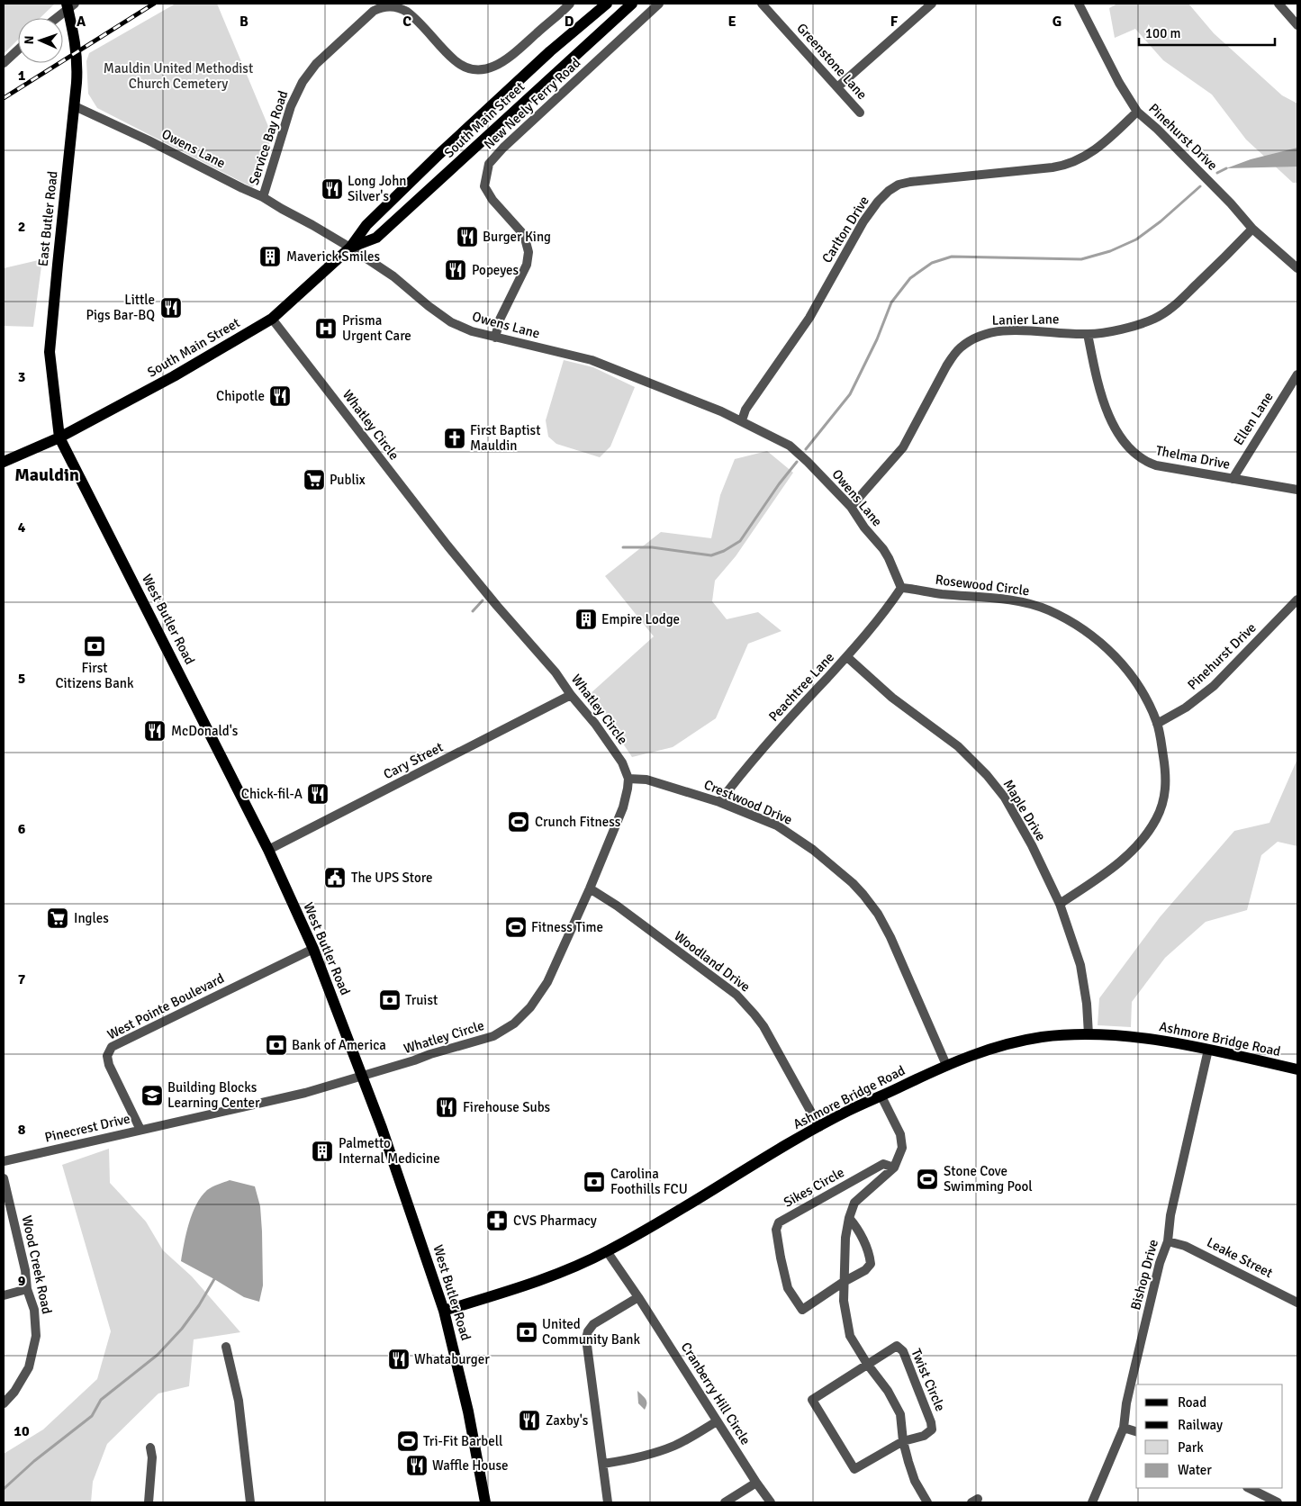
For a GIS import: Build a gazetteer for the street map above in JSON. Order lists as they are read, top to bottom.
{
  "streets": {
    "main road": [
      "South Main Street",
      "East Butler Road",
      "West Butler Road",
      "Ashmore Bridge Road"
    ],
    "street": [
      "Greenstone Lane",
      "New Neely Ferry Road",
      "Pinehurst Drive",
      "Service Bay Road",
      "Owens Lane",
      "Carlton Drive",
      "Lanier Lane",
      "Ellen Lane",
      "Whatley Circle",
      "Thelma Drive",
      "Rosewood Circle",
      "Peachtree Lane",
      "Cary Street",
      "Crestwood Drive",
      "Maple Drive",
      "Woodland Drive",
      "West Pointe Boulevard",
      "Pinecrest Drive",
      "Sikes Circle",
      "Leake Street",
      "Wood Creek Road",
      "Bishop Drive",
      "Twist Circle",
      "Cranberry Hill Circle"
    ]
  },
  "crossings": [
    ["New Neely Ferry Road", "Owens Lane"],
    ["South Main Street", "Owens Lane"],
    ["South Main Street", "East Butler Road"],
    ["South Main Street", "Whatley Circle"],
    ["South Main Street", "West Butler Road"],
    ["Pinehurst Drive", "Carlton Drive"],
    ["Pinehurst Drive", "Lanier Lane"],
    ["Pinehurst Drive", "Rosewood Circle"],
    ["Service Bay Road", "Owens Lane"],
    ["Owens Lane", "East Butler Road"],
    ["Owens Lane", "Carlton Drive"],
    ["Owens Lane", "Lanier Lane"],
    ["Owens Lane", "Rosewood Circle"],
    ["Owens Lane", "Peachtree Lane"],
    ["East Butler Road", "West Butler Road"],
    ["Lanier Lane", "Thelma Drive"],
    ["Ellen Lane", "Thelma Drive"],
    ["Whatley Circle", "West Butler Road"],
    ["Whatley Circle", "Cary Street"],
    ["Whatley Circle", "Crestwood Drive"],
    ["Whatley Circle", "Woodland Drive"],
    ["Whatley Circle", "Pinecrest Drive"],
    ["Rosewood Circle", "Peachtree Lane"],
    ["Rosewood Circle", "Maple Drive"],
    ["West Butler Road", "Cary Street"],
    ["West Butler Road", "West Pointe Boulevard"],
    ["West Butler Road", "Ashmore Bridge Road"],
    ["West Butler Road", "Pinecrest Drive"],
    ["Peachtree Lane", "Crestwood Drive"],
    ["Peachtree Lane", "Maple Drive"],
    ["Crestwood Drive", "Ashmore Bridge Road"],
    ["Maple Drive", "Ashmore Bridge Road"],
    ["Woodland Drive", "Ashmore Bridge Road"],
    ["West Pointe Boulevard", "Pinecrest Drive"],
    ["Ashmore Bridge Road", "Bishop Drive"],
    ["Ashmore Bridge Road", "Cranberry Hill Circle"],
    ["Leake Street", "Bishop Drive"]
  ],
  "districts": ["Mauldin"],
  "parks": ["Mauldin United Methodist Church Cemetery"],
  "places": {
    "restaurant": [
      "Long John Silver's",
      "Burger King",
      "Popeyes",
      "Little Pigs Bar-BQ",
      "Chipotle",
      "McDonald's",
      "Chick-fil-A",
      "Firehouse Subs",
      "Whataburger",
      "Zaxby's",
      "Waffle House"
    ],
    "building": ["Maverick Smiles", "Empire Lodge", "Palmetto Internal Medicine"],
    "hospital": ["Prisma Urgent Care"],
    "church": ["First Baptist Mauldin"],
    "supermarket": ["Publix", "Ingles"],
    "bank": [
      "First Citizens Bank",
      "Truist",
      "Bank of America",
      "Carolina Foothills FCU",
      "United Community Bank"
    ],
    "sports": [
      "Crunch Fitness",
      "Fitness Time",
      "Stone Cove Swimming Pool",
      "Tri-Fit Barbell"
    ],
    "public building": ["The UPS Store"],
    "school or university": ["Building Blocks Learning Center"],
    "pharmacy": ["CVS Pharmacy"]
  },
  "legend": [
    "Road",
    "Railway",
    "Park",
    "Water"
  ],
  "scale_bar": "100 m",
  "north": "left",
  "grid": {
    "columns": [
      "A",
      "B",
      "C",
      "D",
      "E",
      "F",
      "G"
    ],
    "rows": [
      "1",
      "2",
      "3",
      "4",
      "5",
      "6",
      "7",
      "8",
      "9",
      "10"
    ]
  }
}
